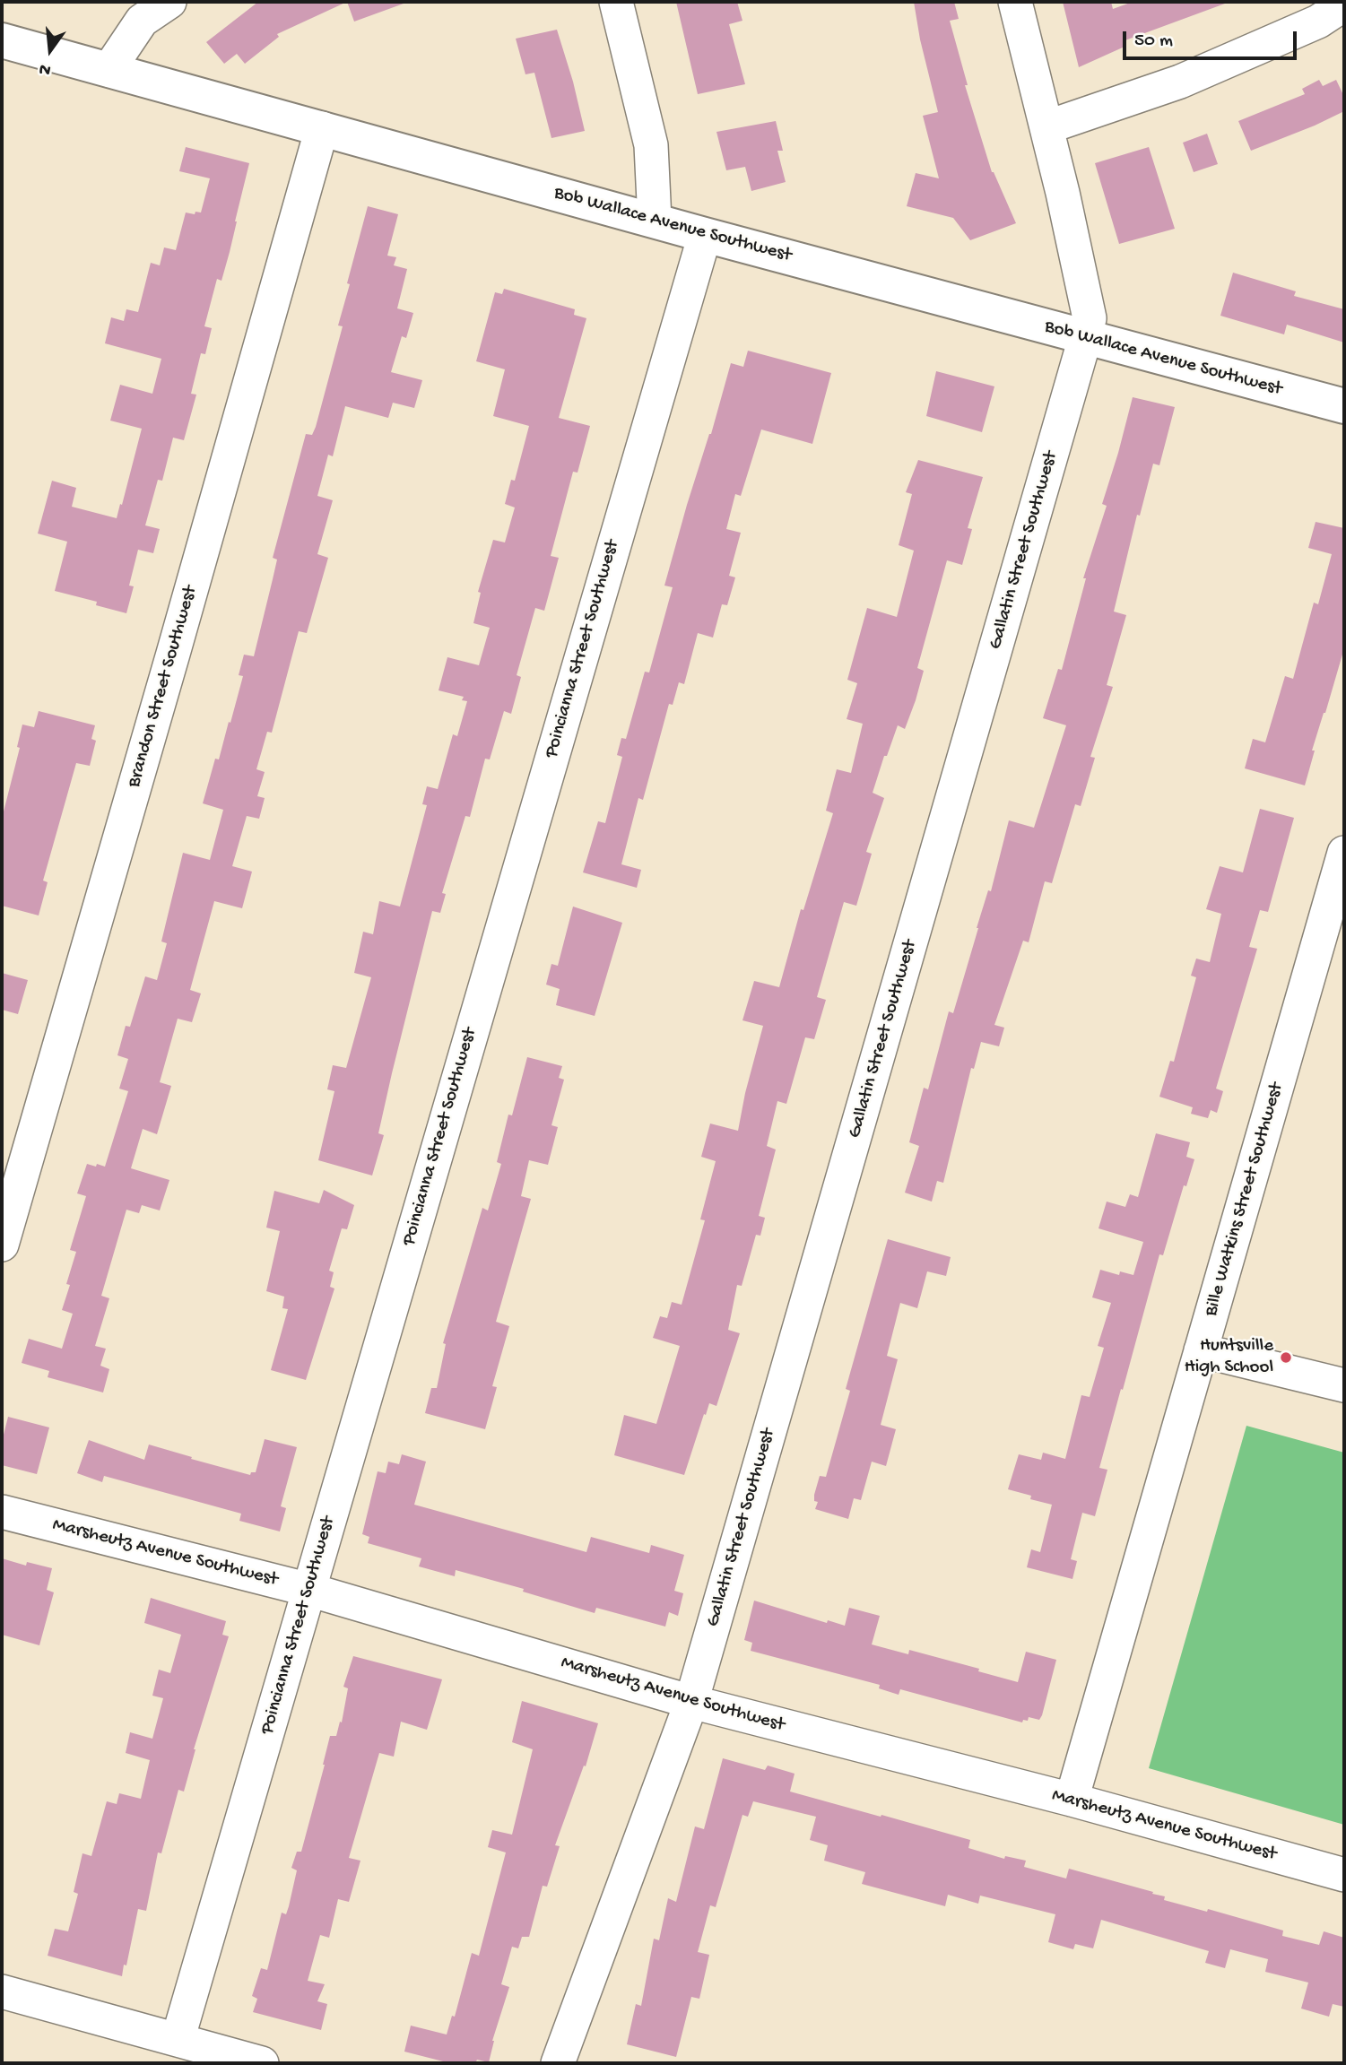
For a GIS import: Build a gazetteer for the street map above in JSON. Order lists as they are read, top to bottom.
{
  "streets": {
    "main road": ["Bob Wallace Avenue Southwest"],
    "street": [
      "Gallatin Street Southwest",
      "Poincianna Street Southwest",
      "Brandon Street Southwest",
      "Bille Watkins Street Southwest",
      "Marsheutz Avenue Southwest"
    ]
  },
  "crossings": [
    ["Bob Wallace Avenue Southwest", "Gallatin Street Southwest"],
    ["Bob Wallace Avenue Southwest", "Poincianna Street Southwest"],
    ["Bob Wallace Avenue Southwest", "Brandon Street Southwest"],
    ["Gallatin Street Southwest", "Marsheutz Avenue Southwest"],
    ["Poincianna Street Southwest", "Marsheutz Avenue Southwest"],
    ["Bille Watkins Street Southwest", "Marsheutz Avenue Southwest"]
  ],
  "places": ["Huntsville High School"],
  "scale_bar": "50 m",
  "north": "bottom"
}
